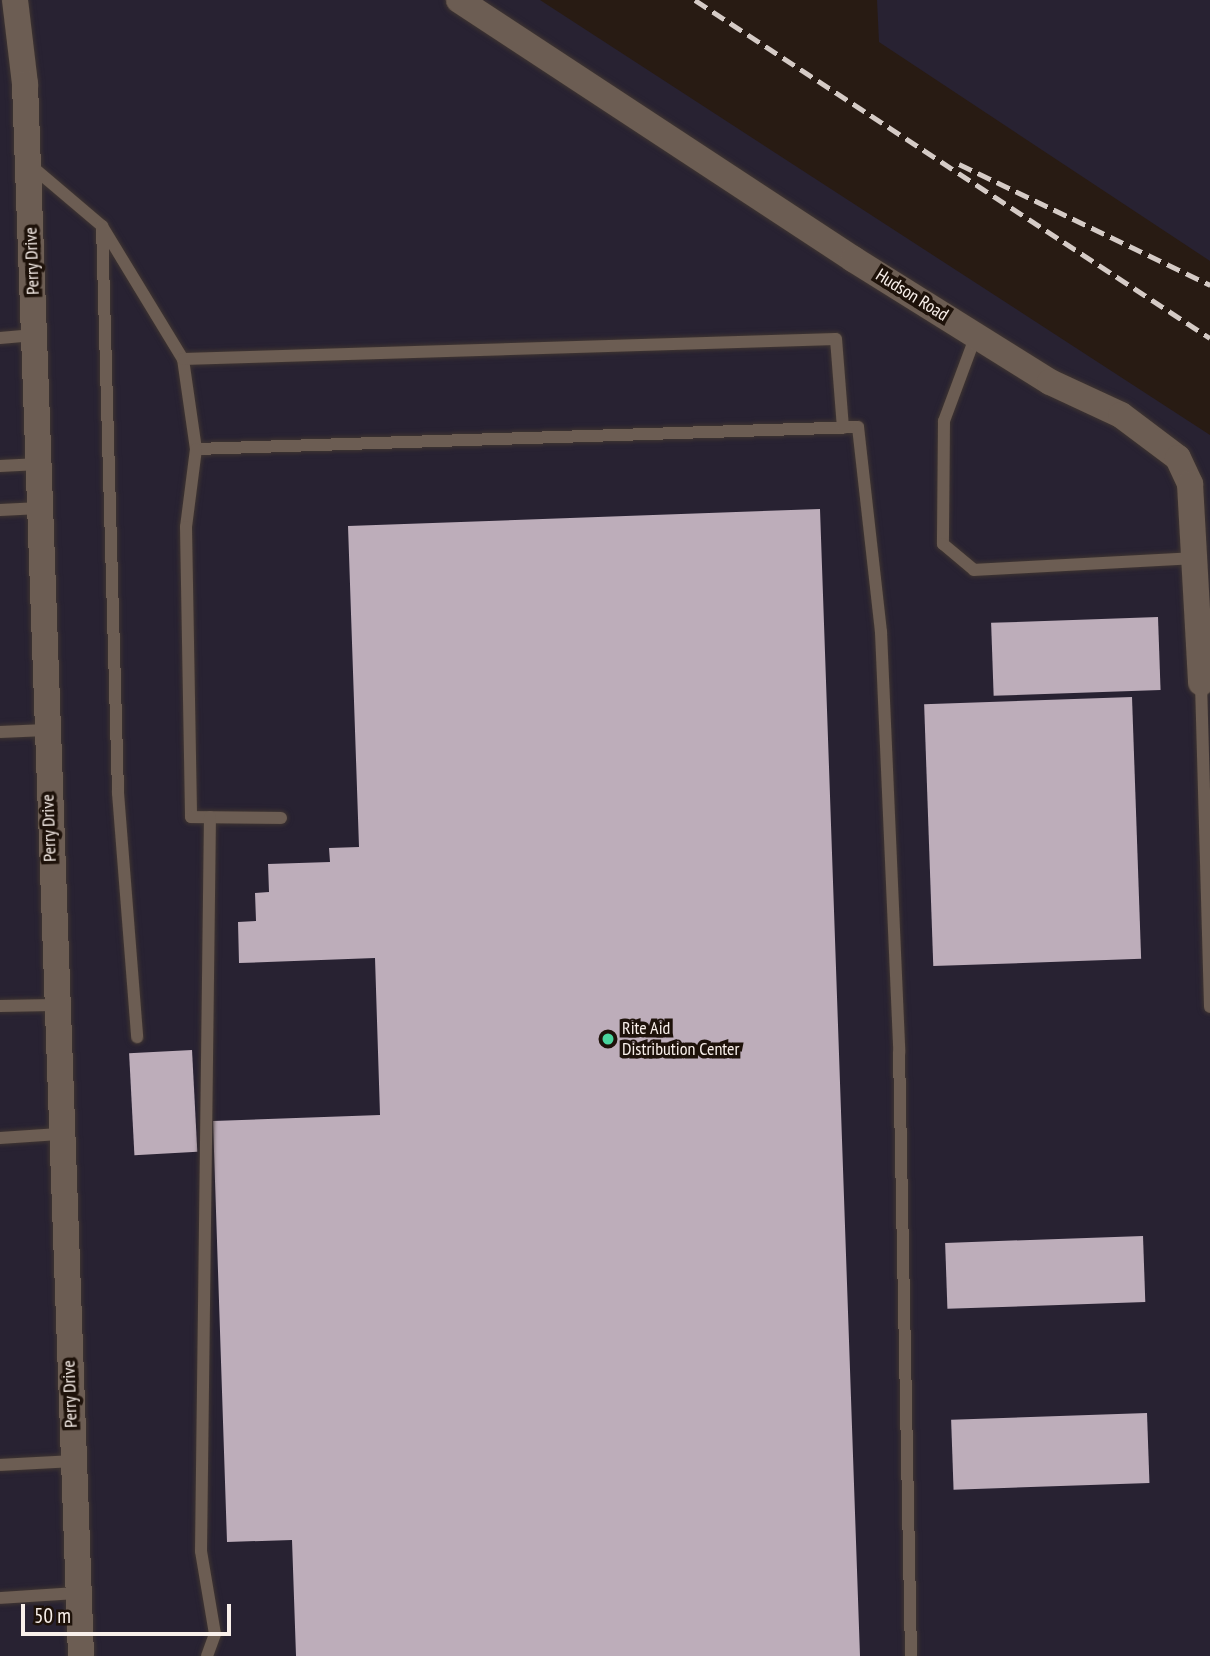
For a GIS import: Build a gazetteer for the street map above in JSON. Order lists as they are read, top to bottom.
{
  "streets": {
    "street": ["Perry Drive", "Hudson Road"]
  },
  "places": ["Rite Aid Distribution Center"],
  "scale_bar": "50 m"
}
